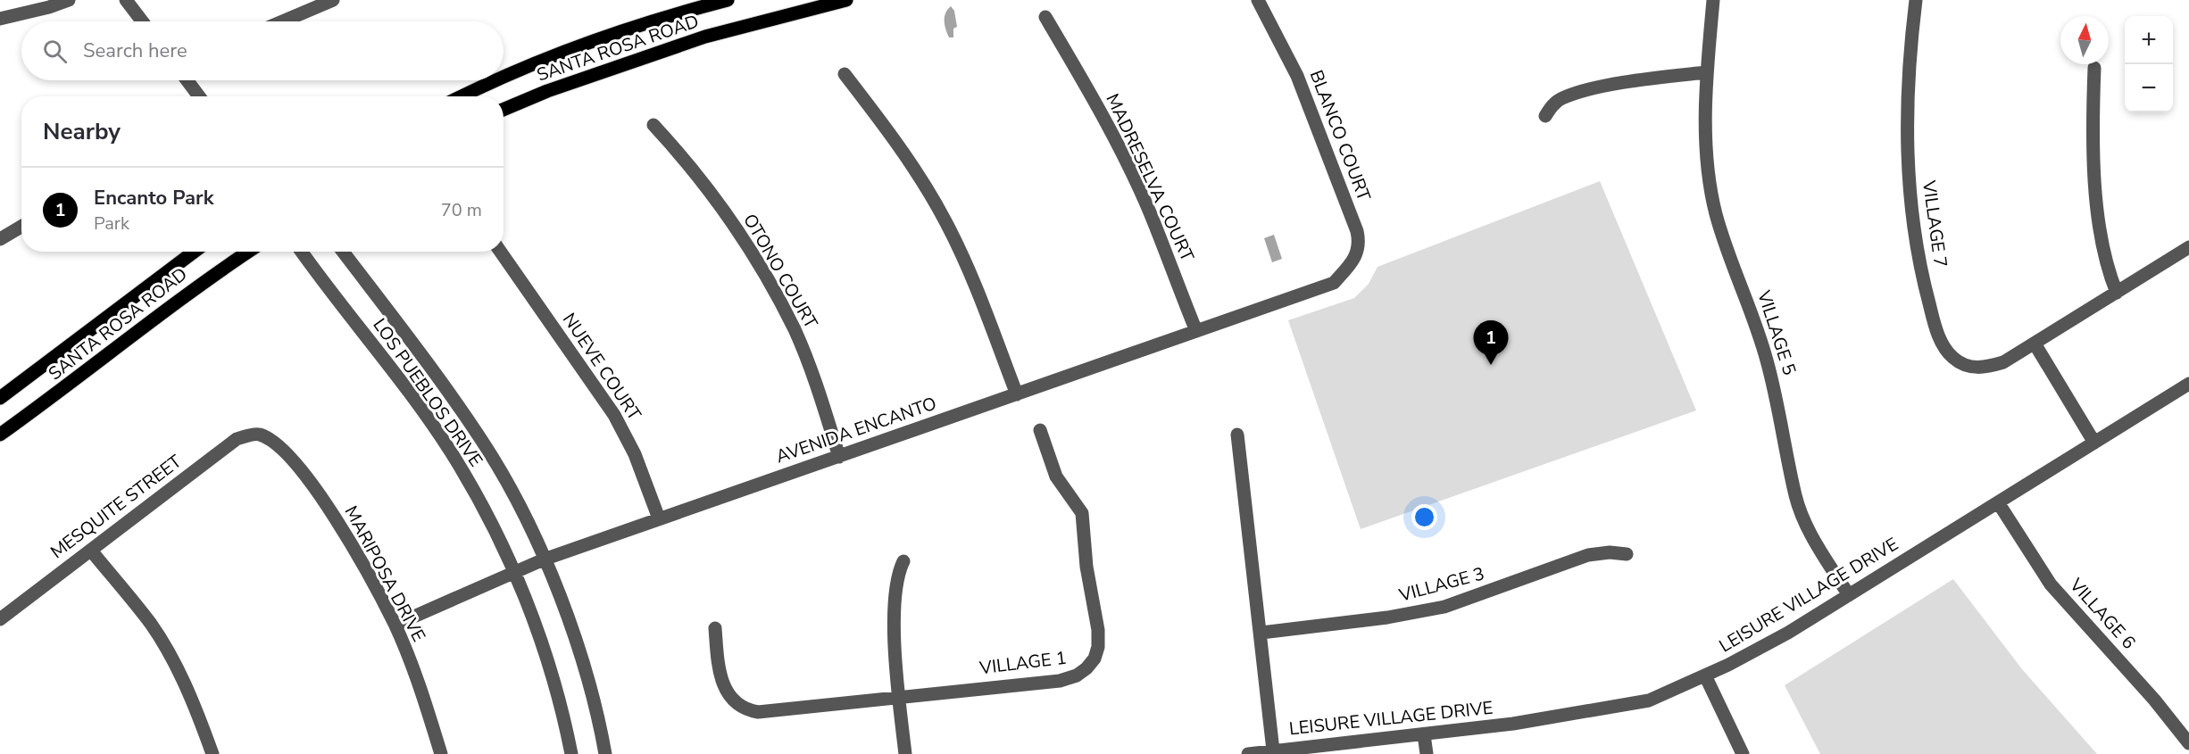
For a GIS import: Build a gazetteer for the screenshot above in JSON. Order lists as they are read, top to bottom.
{
  "streets": {
    "main road": ["SANTA ROSA ROAD"],
    "street": [
      "BLANCO COURT",
      "MADRESELVA COURT",
      "VILLAGE 7",
      "OTONO COURT",
      "VILLAGE 5",
      "NUEVE COURT",
      "LOS PUEBLOS DRIVE",
      "AVENIDA ENCANTO",
      "MESQUITE STREET",
      "MARIPOSA DRIVE",
      "VILLAGE 3",
      "LEISURE VILLAGE DRIVE",
      "VILLAGE 6",
      "VILLAGE 1"
    ]
  },
  "crossings": [
    ["BLANCO COURT", "AVENIDA ENCANTO"],
    ["MADRESELVA COURT", "AVENIDA ENCANTO"],
    ["OTONO COURT", "AVENIDA ENCANTO"],
    ["VILLAGE 5", "LEISURE VILLAGE DRIVE"],
    ["NUEVE COURT", "AVENIDA ENCANTO"],
    ["LOS PUEBLOS DRIVE", "AVENIDA ENCANTO"],
    ["AVENIDA ENCANTO", "MARIPOSA DRIVE"],
    ["MESQUITE STREET", "MARIPOSA DRIVE"],
    ["LEISURE VILLAGE DRIVE", "VILLAGE 6"]
  ],
  "north": "top",
  "page": {
    "map_buttons": ["+", "−"],
    "search": "Search here",
    "heading": "Nearby",
    "list": [
      {
        "mark": "1",
        "name": "Encanto Park",
        "note": "Park",
        "value": "70 m"
      }
    ],
    "pins": "1"
  }
}
